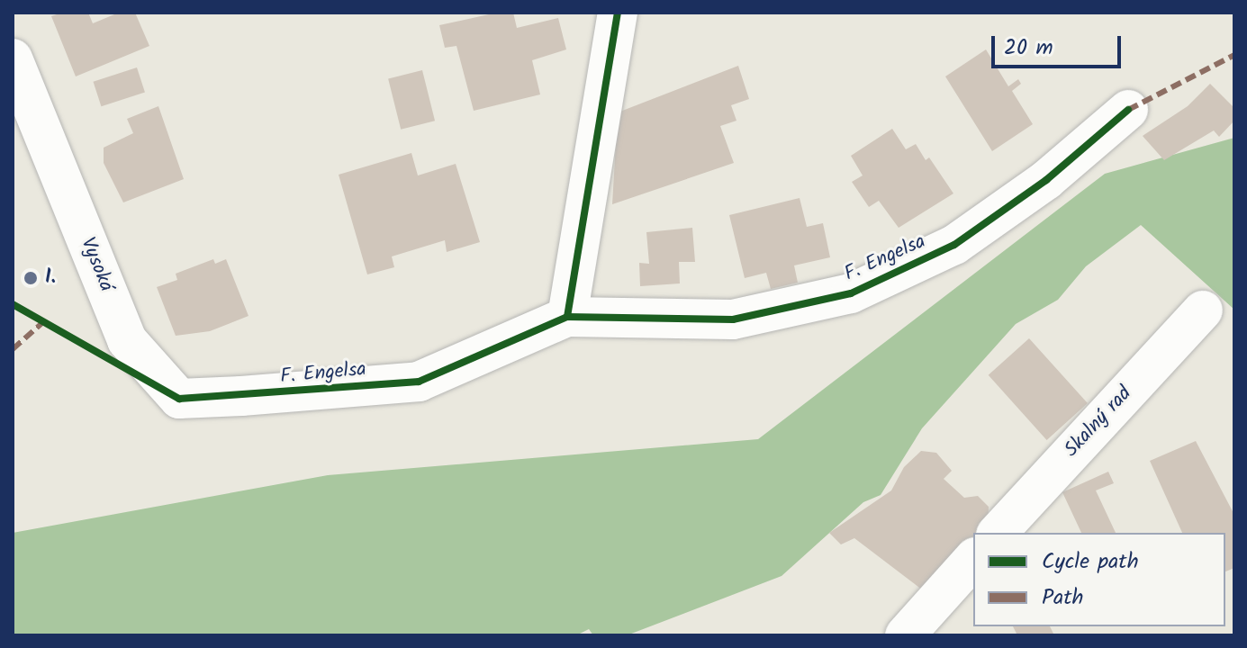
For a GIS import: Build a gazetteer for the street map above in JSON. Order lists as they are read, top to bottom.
{
  "streets": {
    "street": ["F. Engelsa", "Vysoká", "Skalný rad"]
  },
  "crossings": [
    ["F. Engelsa", "Vysoká"]
  ],
  "places": ["I."],
  "legend": ["Cycle path", "Path"],
  "scale_bar": "20 m"
}
